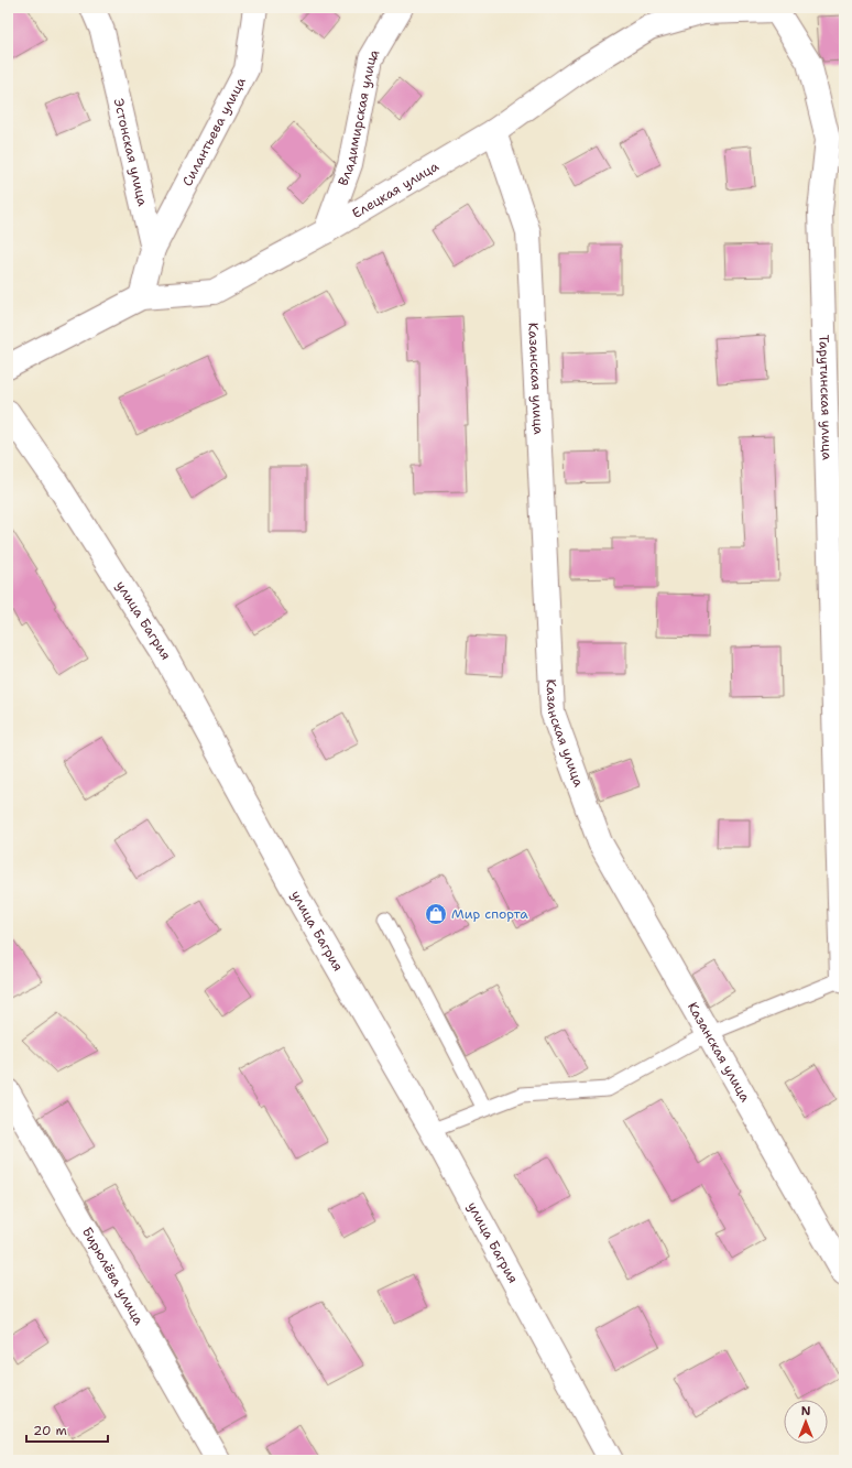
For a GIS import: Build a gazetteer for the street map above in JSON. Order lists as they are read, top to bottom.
{
  "streets": {
    "street": [
      "Владимирская улица",
      "Силантьева улица",
      "Эстонская улица",
      "Елецкая улица",
      "Казанская улица",
      "Тарутинская улица",
      "улица Багрия",
      "Бирюлёва улица"
    ]
  },
  "crossings": [
    ["Владимирская улица", "Елецкая улица"],
    ["Силантьева улица", "Эстонская улица"],
    ["Эстонская улица", "Елецкая улица"],
    ["Елецкая улица", "Казанская улица"],
    ["Елецкая улица", "Тарутинская улица"]
  ],
  "places": {
    "shop": ["Мир спорта"]
  },
  "scale_bar": "20 m",
  "north": "top"
}
